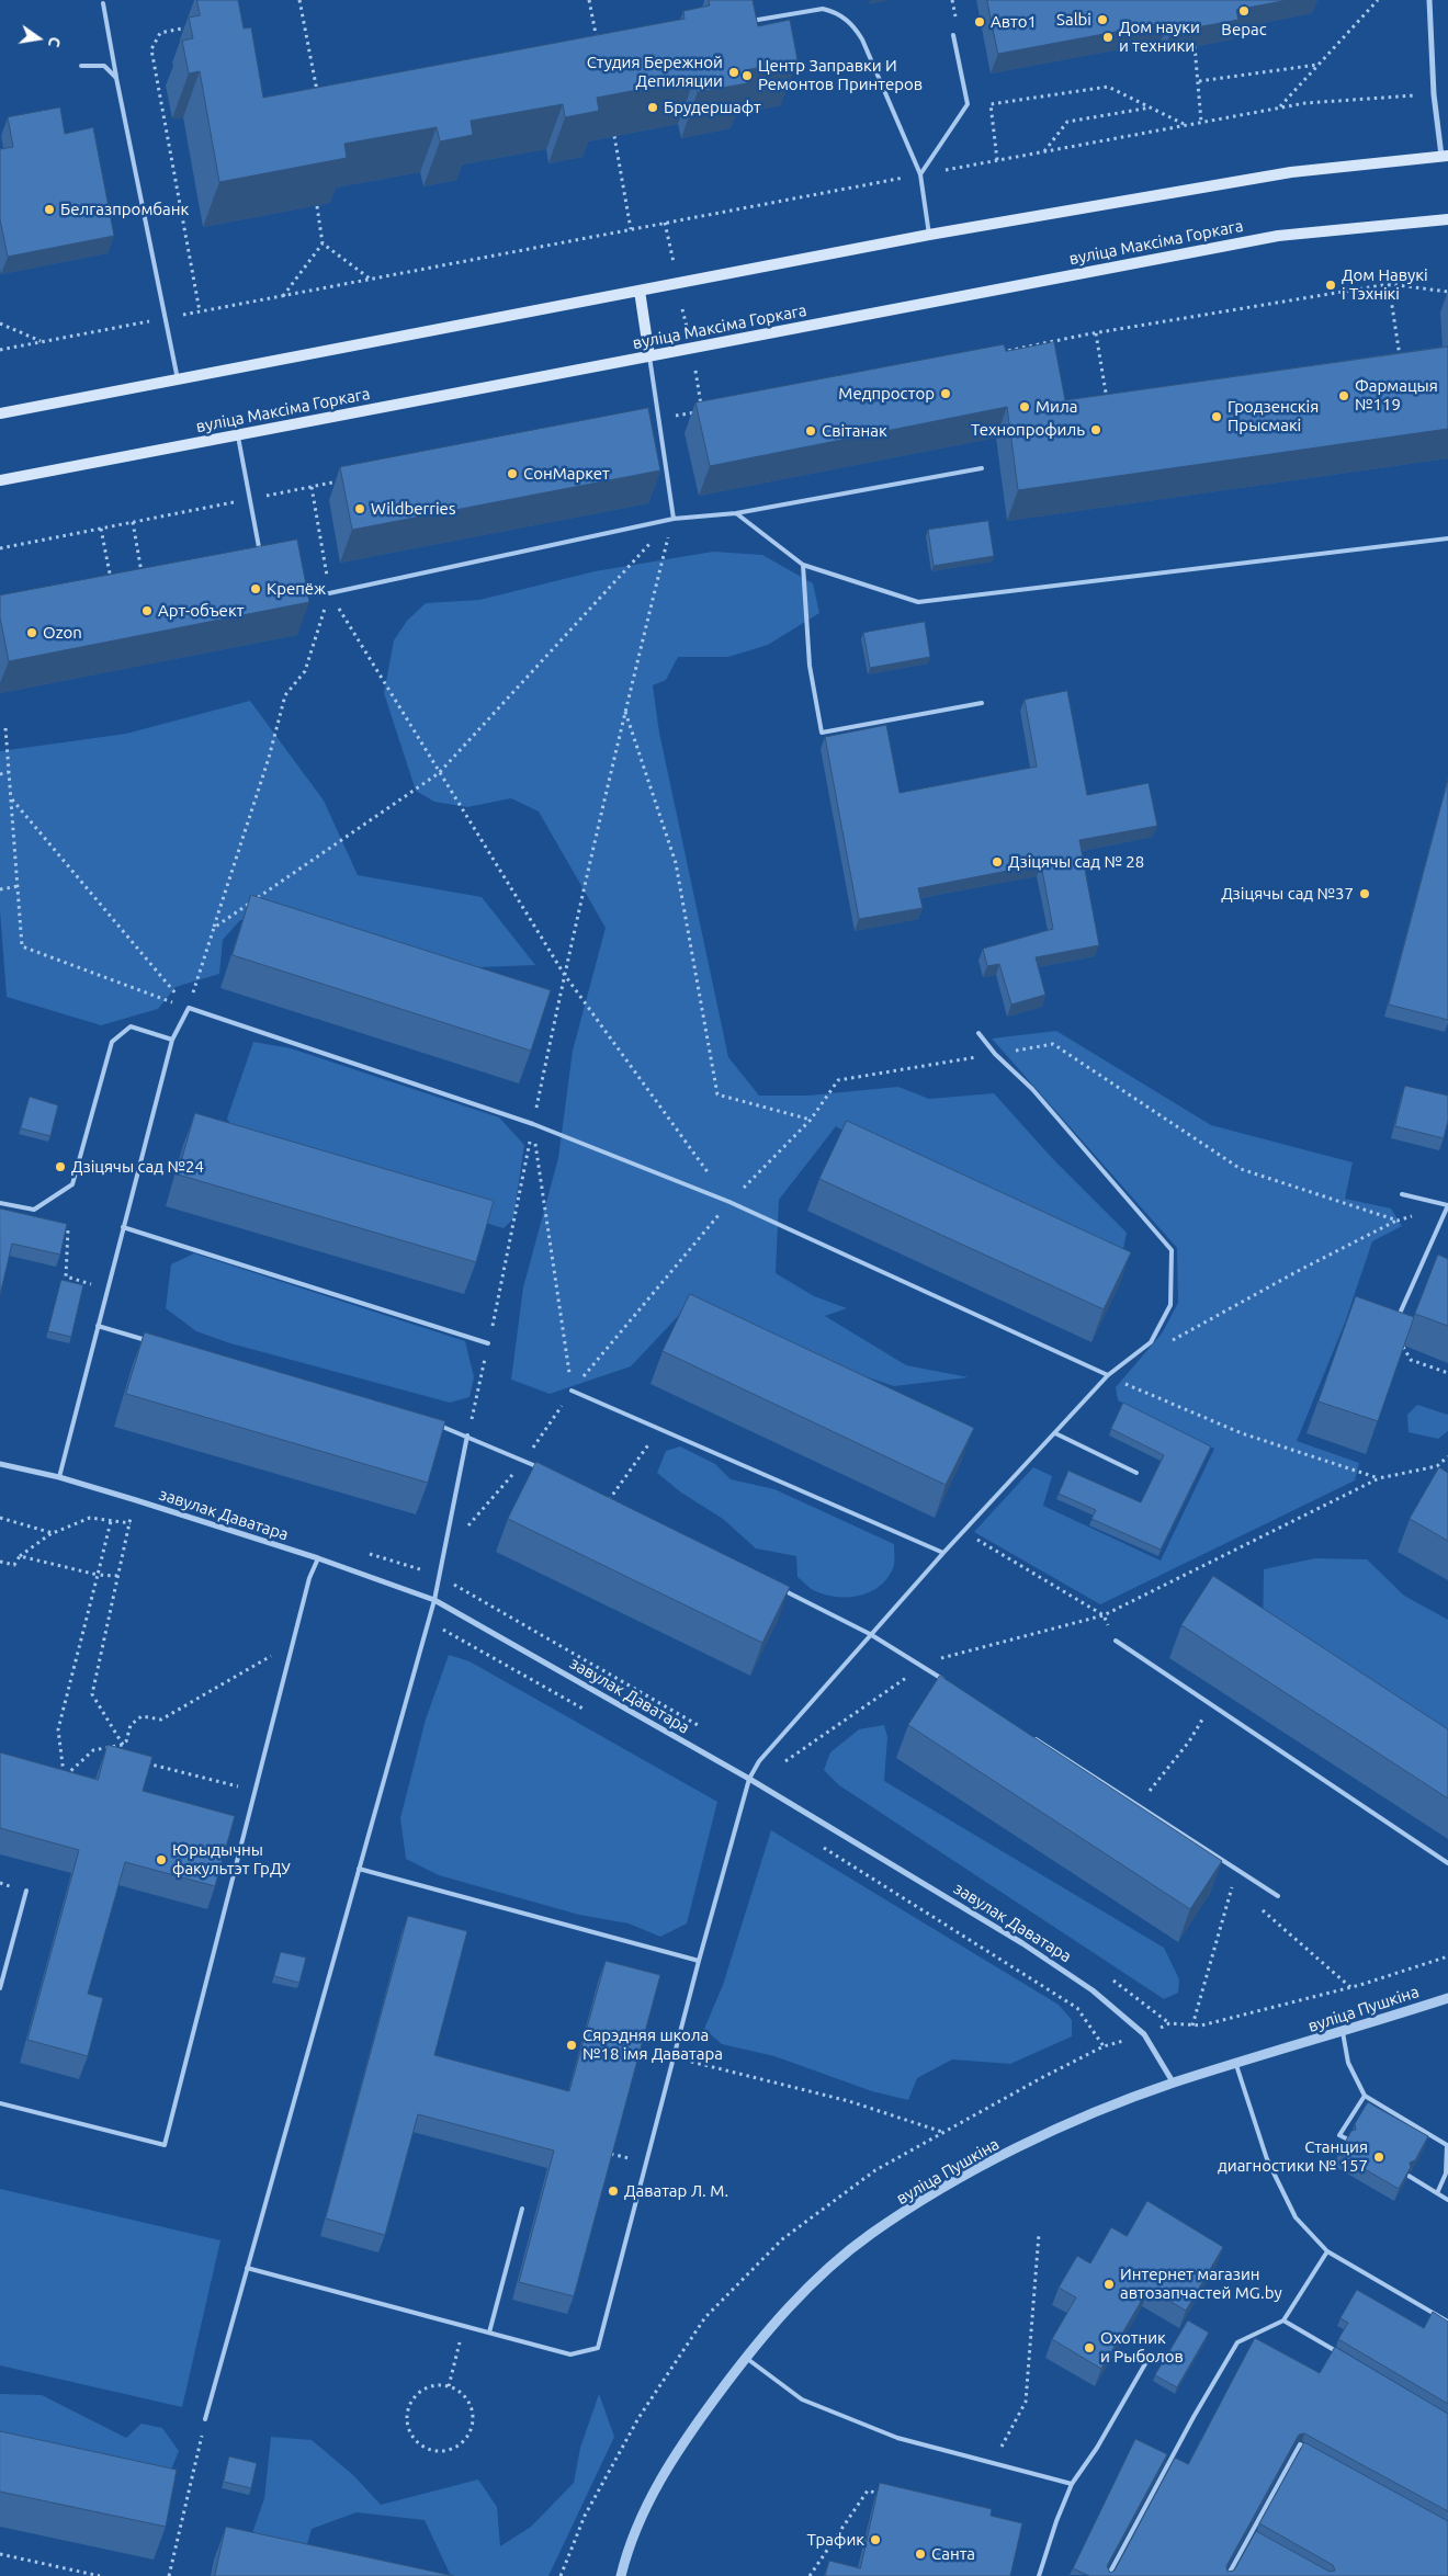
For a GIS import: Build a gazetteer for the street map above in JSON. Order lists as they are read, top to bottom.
{
  "streets": {
    "main road": ["вуліца Максіма Горкага"],
    "street": ["завулак Даватара", "вуліца Пушкіна"]
  },
  "crossings": [
    ["завулак Даватара", "вуліца Пушкіна"]
  ],
  "places": [
    "Верас",
    "Salbi",
    "Авто1",
    "Дом науки и техники",
    "Студия Бережной Депиляции",
    "Центр Заправки И Ремонтов Принтеров",
    "Брудершафт",
    "Белгазпромбанк",
    "Дом Навукі і Тэхнікі",
    "Медпростор",
    "Фармацыя №119",
    "Мила",
    "Гродзенскія Прысмакі",
    "Технопрофиль",
    "Світанак",
    "СонМаркет",
    "Wildberries",
    "Крепёж",
    "Арт-объект",
    "Ozon",
    "Дзіцячы сад № 28",
    "Дзіцячы сад №37",
    "Дзіцячы сад №24",
    "Юрыдычны факультэт ГрДУ",
    "Сярэдняя школа №18 імя Даватара",
    "Станция диагностики № 157",
    "Даватар Л. М.",
    "Интернет магазин автозапчастей MG.by",
    "Охотник и Рыболов",
    "Трафик",
    "Санта"
  ],
  "north": "right"
}
